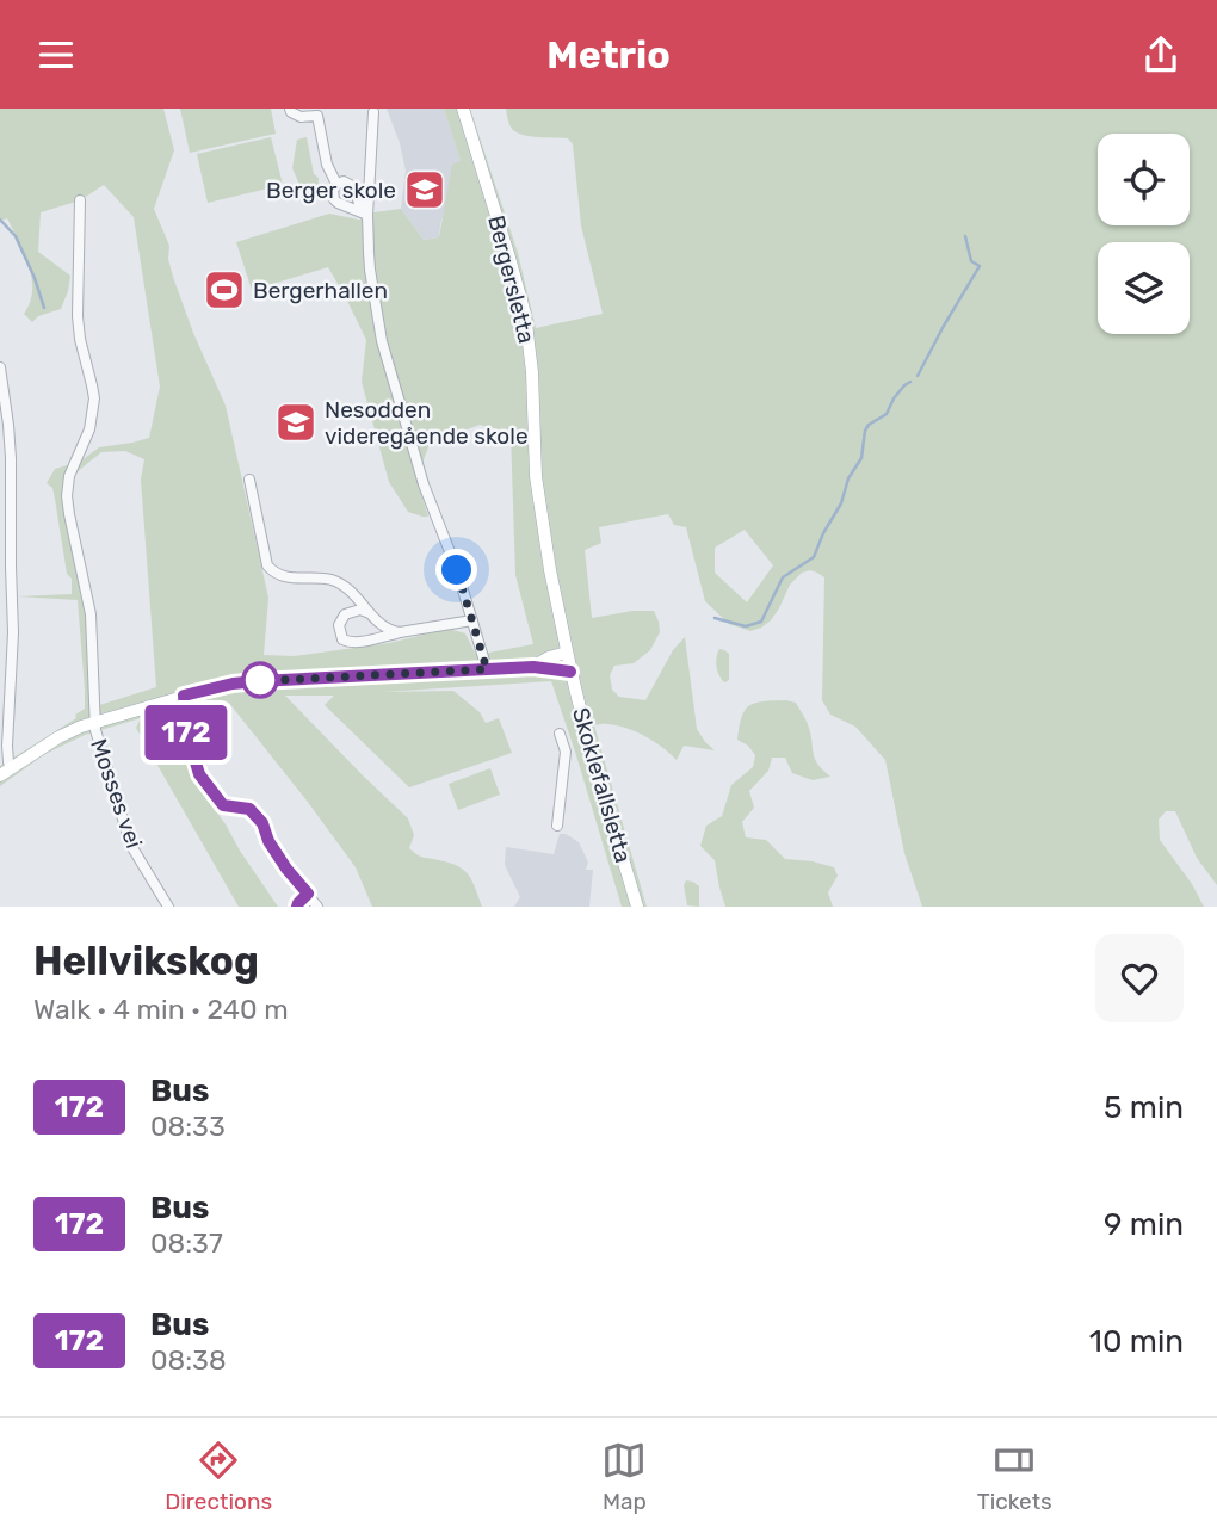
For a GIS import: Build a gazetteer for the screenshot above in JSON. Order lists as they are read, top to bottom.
{
  "streets": {
    "main road": ["Bergersletta", "Skoklefallsletta"],
    "street": ["Mosses vei"]
  },
  "crossings": [
    ["Bergersletta", "Skoklefallsletta"]
  ],
  "places": {
    "school or university": ["Berger skole", "Nesodden videregående skole"],
    "sports": ["Bergerhallen"]
  },
  "lines": ["bus line 172"],
  "page": {
    "header": "Metrio",
    "on_map": "172",
    "heading": ["Hellvikskog", "Walk · 4 min · 240 m"],
    "list": [
      {
        "mark": "172",
        "name": "Bus",
        "note": "08:33",
        "value": "5 min"
      },
      {
        "mark": "172",
        "name": "Bus",
        "note": "08:37",
        "value": "9 min"
      },
      {
        "mark": "172",
        "name": "Bus",
        "note": "08:38",
        "value": "10 min"
      }
    ],
    "tabs": ["Directions", "Map", "Tickets"]
  }
}
